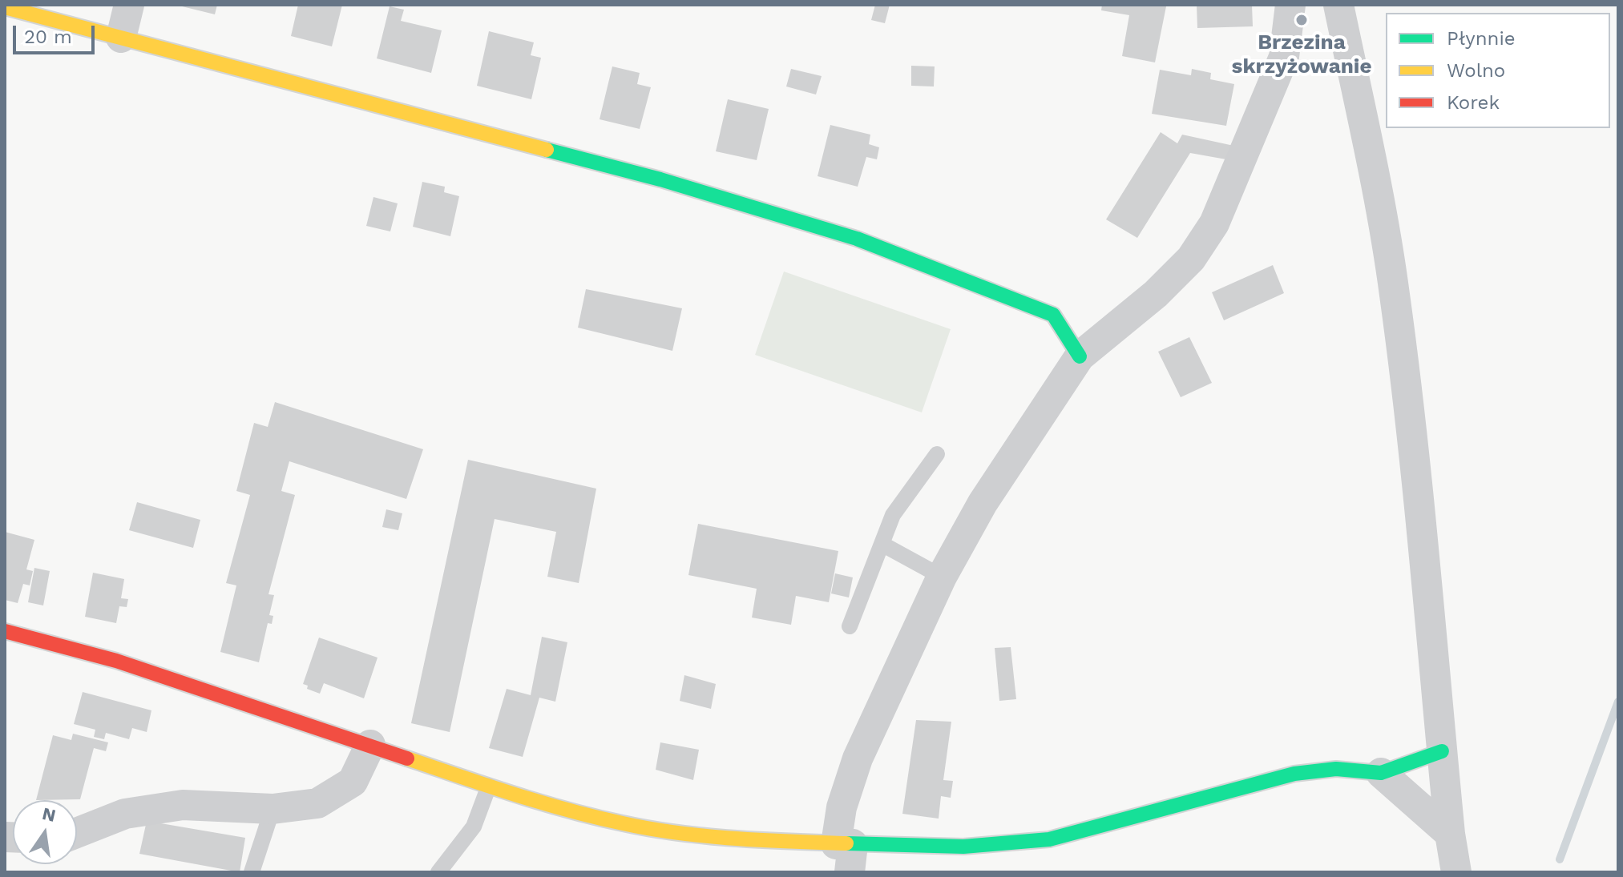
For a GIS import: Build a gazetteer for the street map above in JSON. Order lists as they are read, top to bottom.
{
  "places": ["Brzezina skrzyżowanie"],
  "legend": ["Płynnie", "Wolno", "Korek"],
  "scale_bar": "20 m",
  "north": "top"
}
